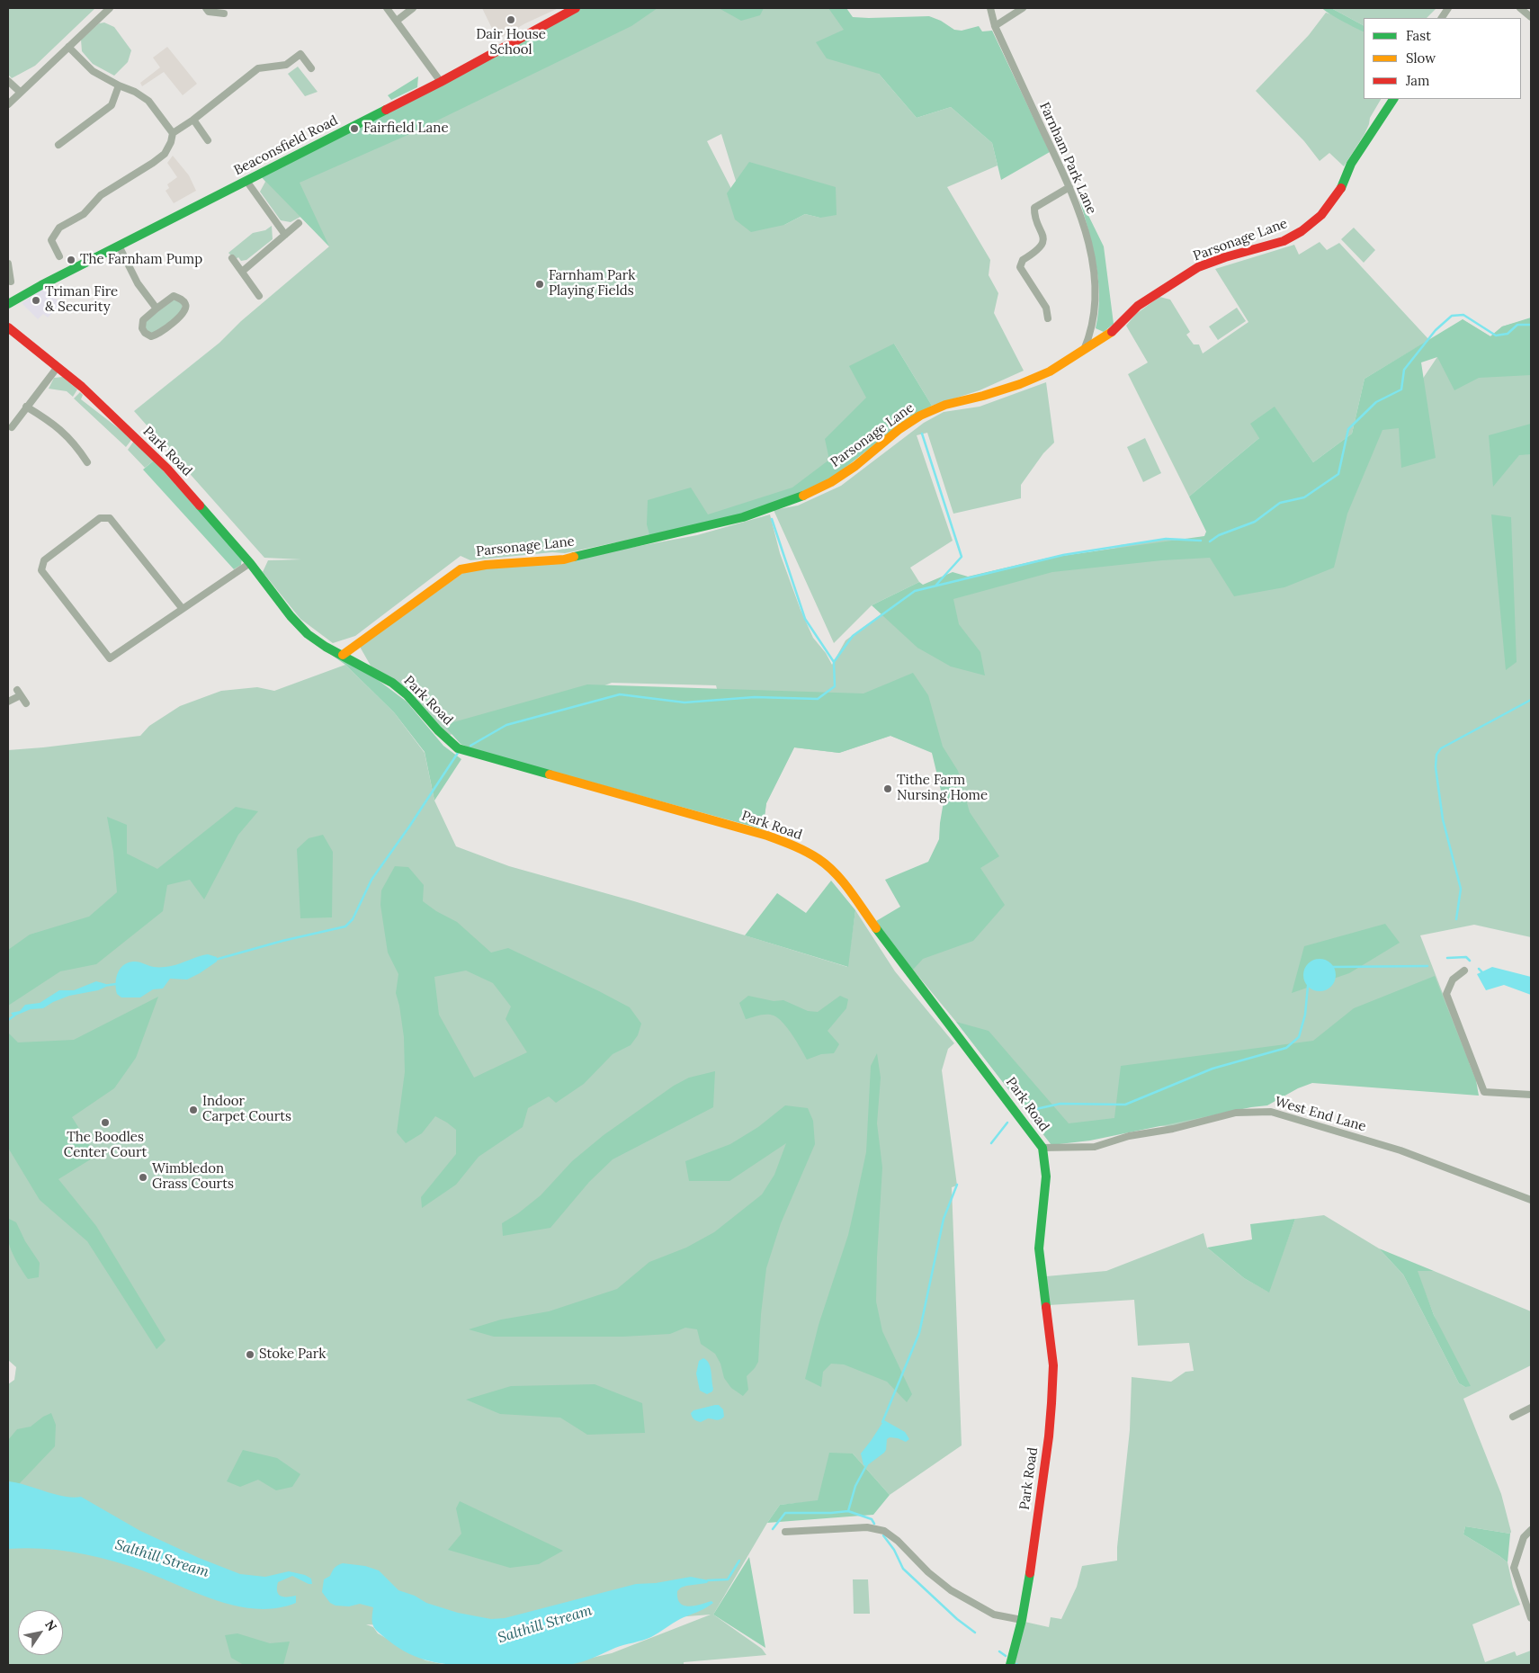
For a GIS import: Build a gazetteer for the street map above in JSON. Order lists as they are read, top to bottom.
{
  "streets": {
    "main road": ["Beaconsfield Road", "Parsonage Lane", "Park Road"],
    "street": ["Farnham Park Lane", "West End Lane"]
  },
  "crossings": [
    ["Farnham Park Lane", "Parsonage Lane"],
    ["Parsonage Lane", "Park Road"],
    ["Park Road", "West End Lane"]
  ],
  "water": ["Salthill Stream"],
  "places": [
    "Dair House School",
    "Fairfield Lane",
    "The Farnham Pump",
    "Farnham Park Playing Fields",
    "Triman Fire & Security",
    "Tithe Farm Nursing Home",
    "Indoor Carpet Courts",
    "The Boodles Center Court",
    "Wimbledon Grass Courts",
    "Stoke Park"
  ],
  "legend": ["Fast", "Slow", "Jam"],
  "north": "top right"
}
